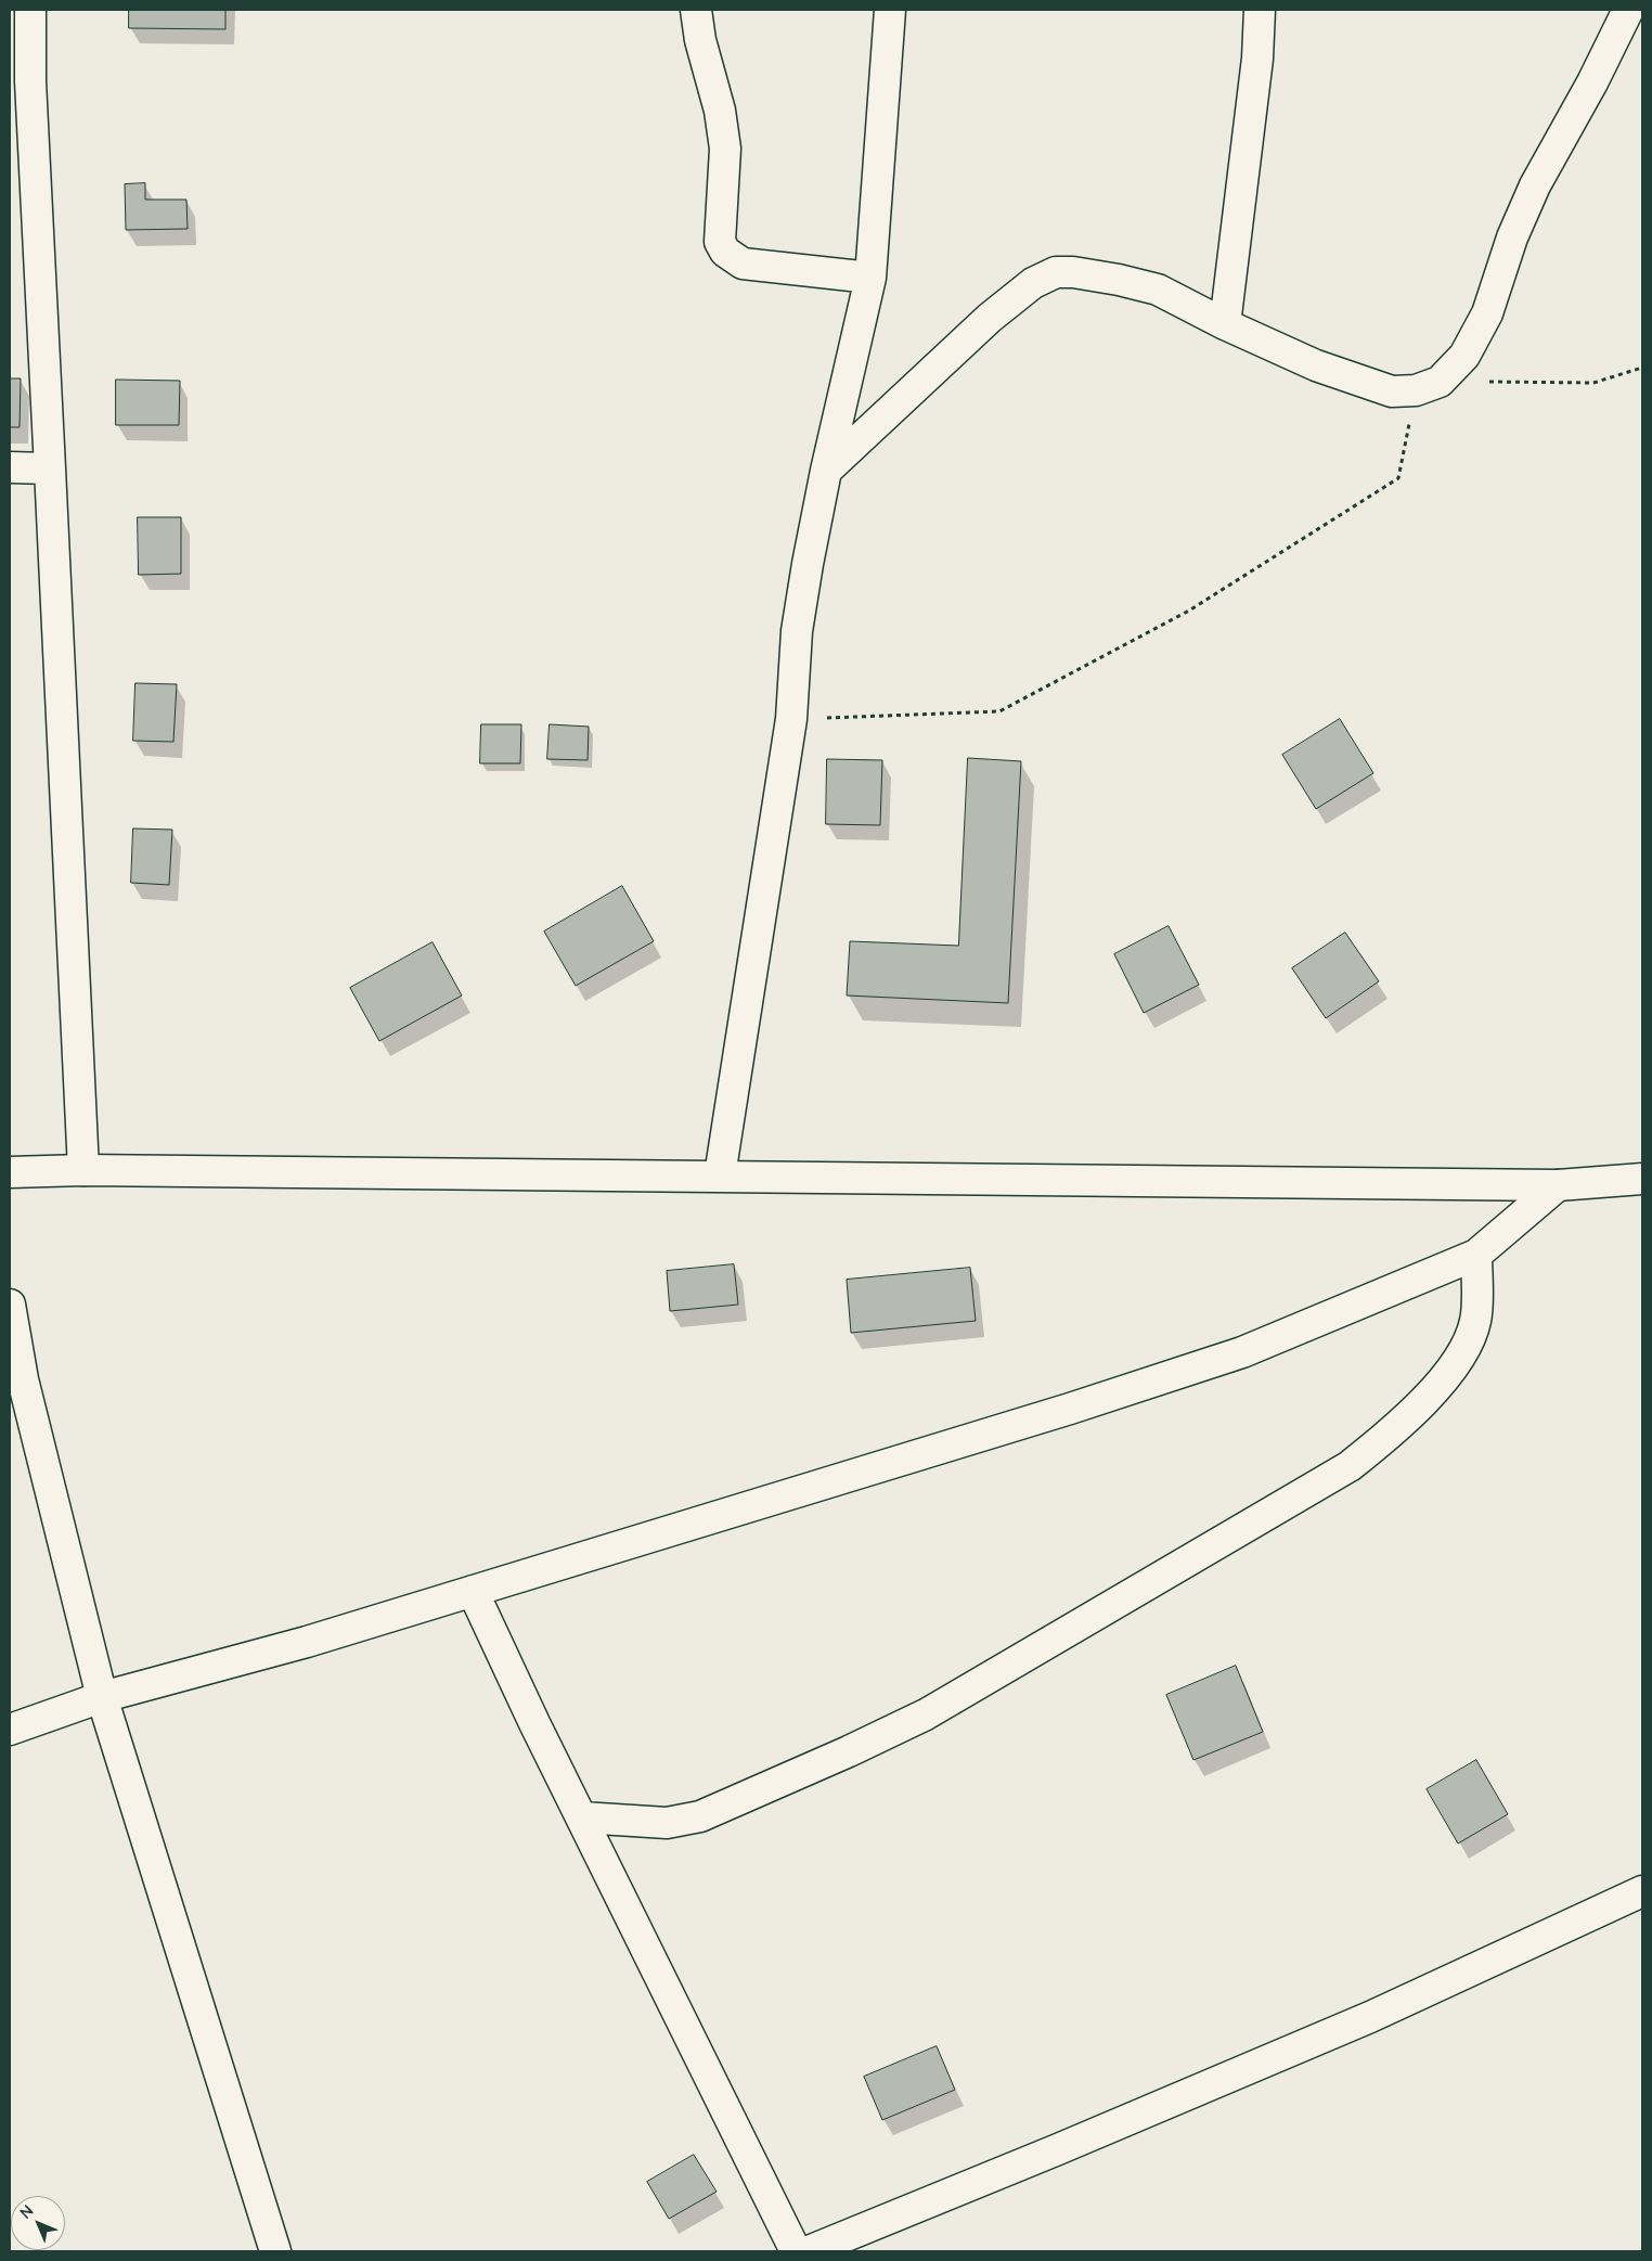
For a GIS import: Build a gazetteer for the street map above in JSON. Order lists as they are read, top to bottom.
{
  "north": "top left"
}
